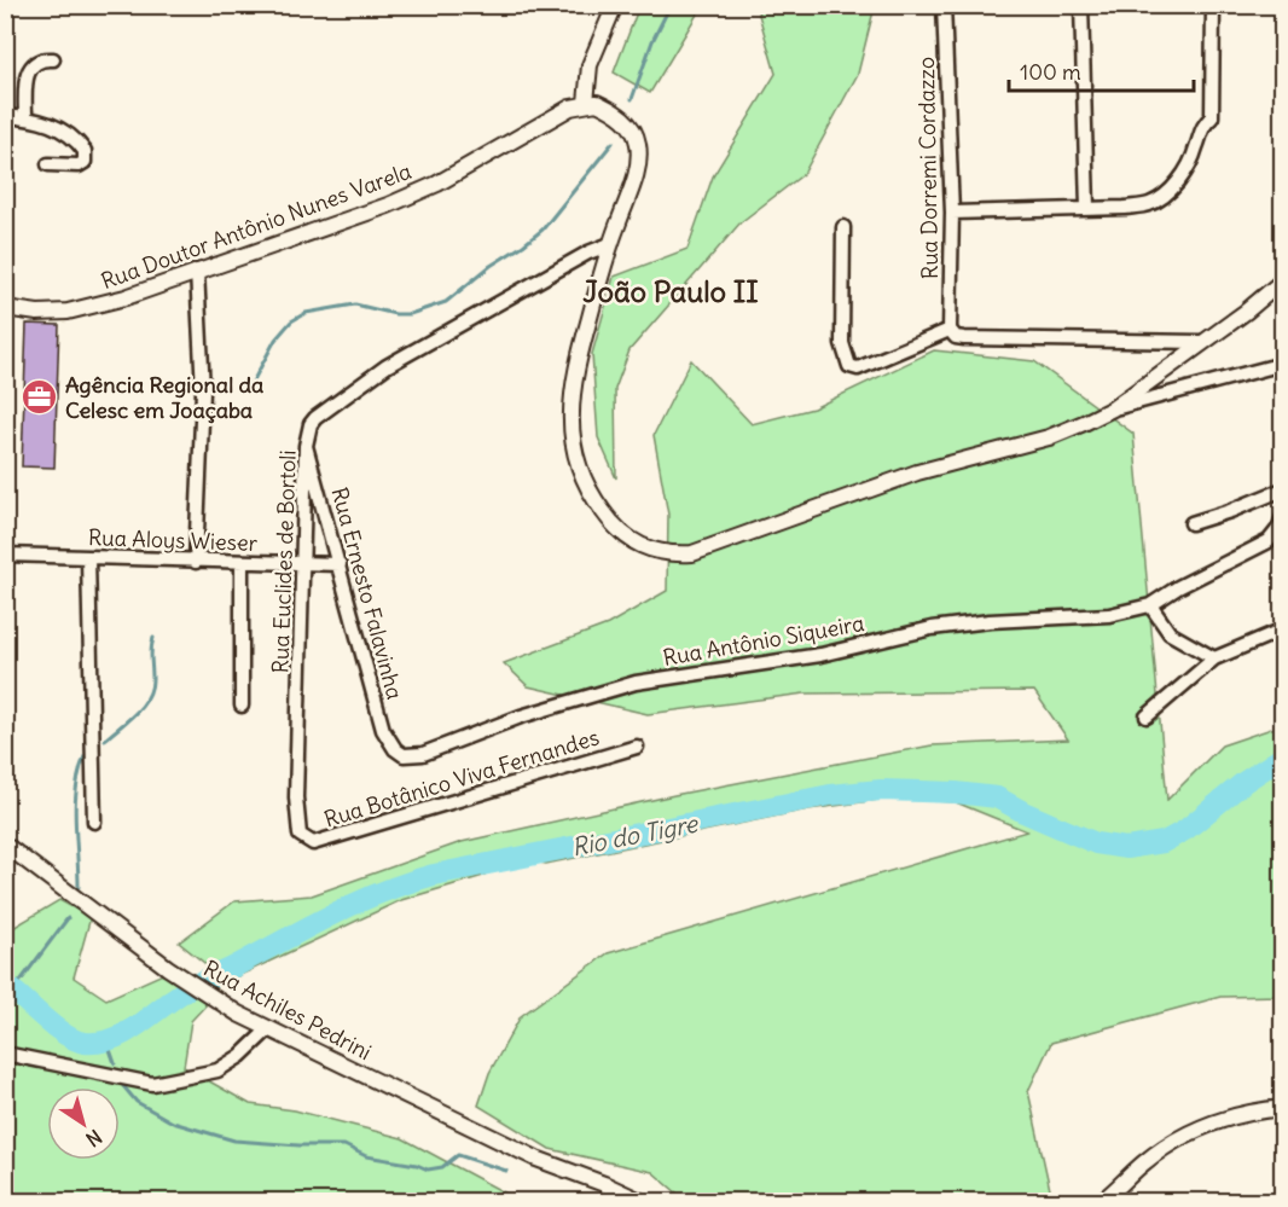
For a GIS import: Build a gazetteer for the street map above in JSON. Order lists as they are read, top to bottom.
{
  "streets": {
    "street": [
      "Rua Dorremi Cordazzo",
      "Rua Doutor Antônio Nunes Varela",
      "Rua Aloys Wieser",
      "Rua Euclides de Bortoli",
      "Rua Ernesto Falavinha",
      "Rua Antônio Siqueira",
      "Rua Botânico Viva Fernandes",
      "Rua Achiles Pedrini"
    ]
  },
  "crossings": [
    ["Rua Aloys Wieser", "Rua Euclides de Bortoli"],
    ["Rua Aloys Wieser", "Rua Ernesto Falavinha"],
    ["Rua Euclides de Bortoli", "Rua Ernesto Falavinha"],
    ["Rua Euclides de Bortoli", "Rua Botânico Viva Fernandes"],
    ["Rua Ernesto Falavinha", "Rua Antônio Siqueira"]
  ],
  "districts": ["João Paulo II"],
  "water": ["Rio do Tigre"],
  "places": {
    "office": ["Agência Regional da Celesc em Joaçaba"]
  },
  "scale_bar": "100 m",
  "north": "bottom right"
}
